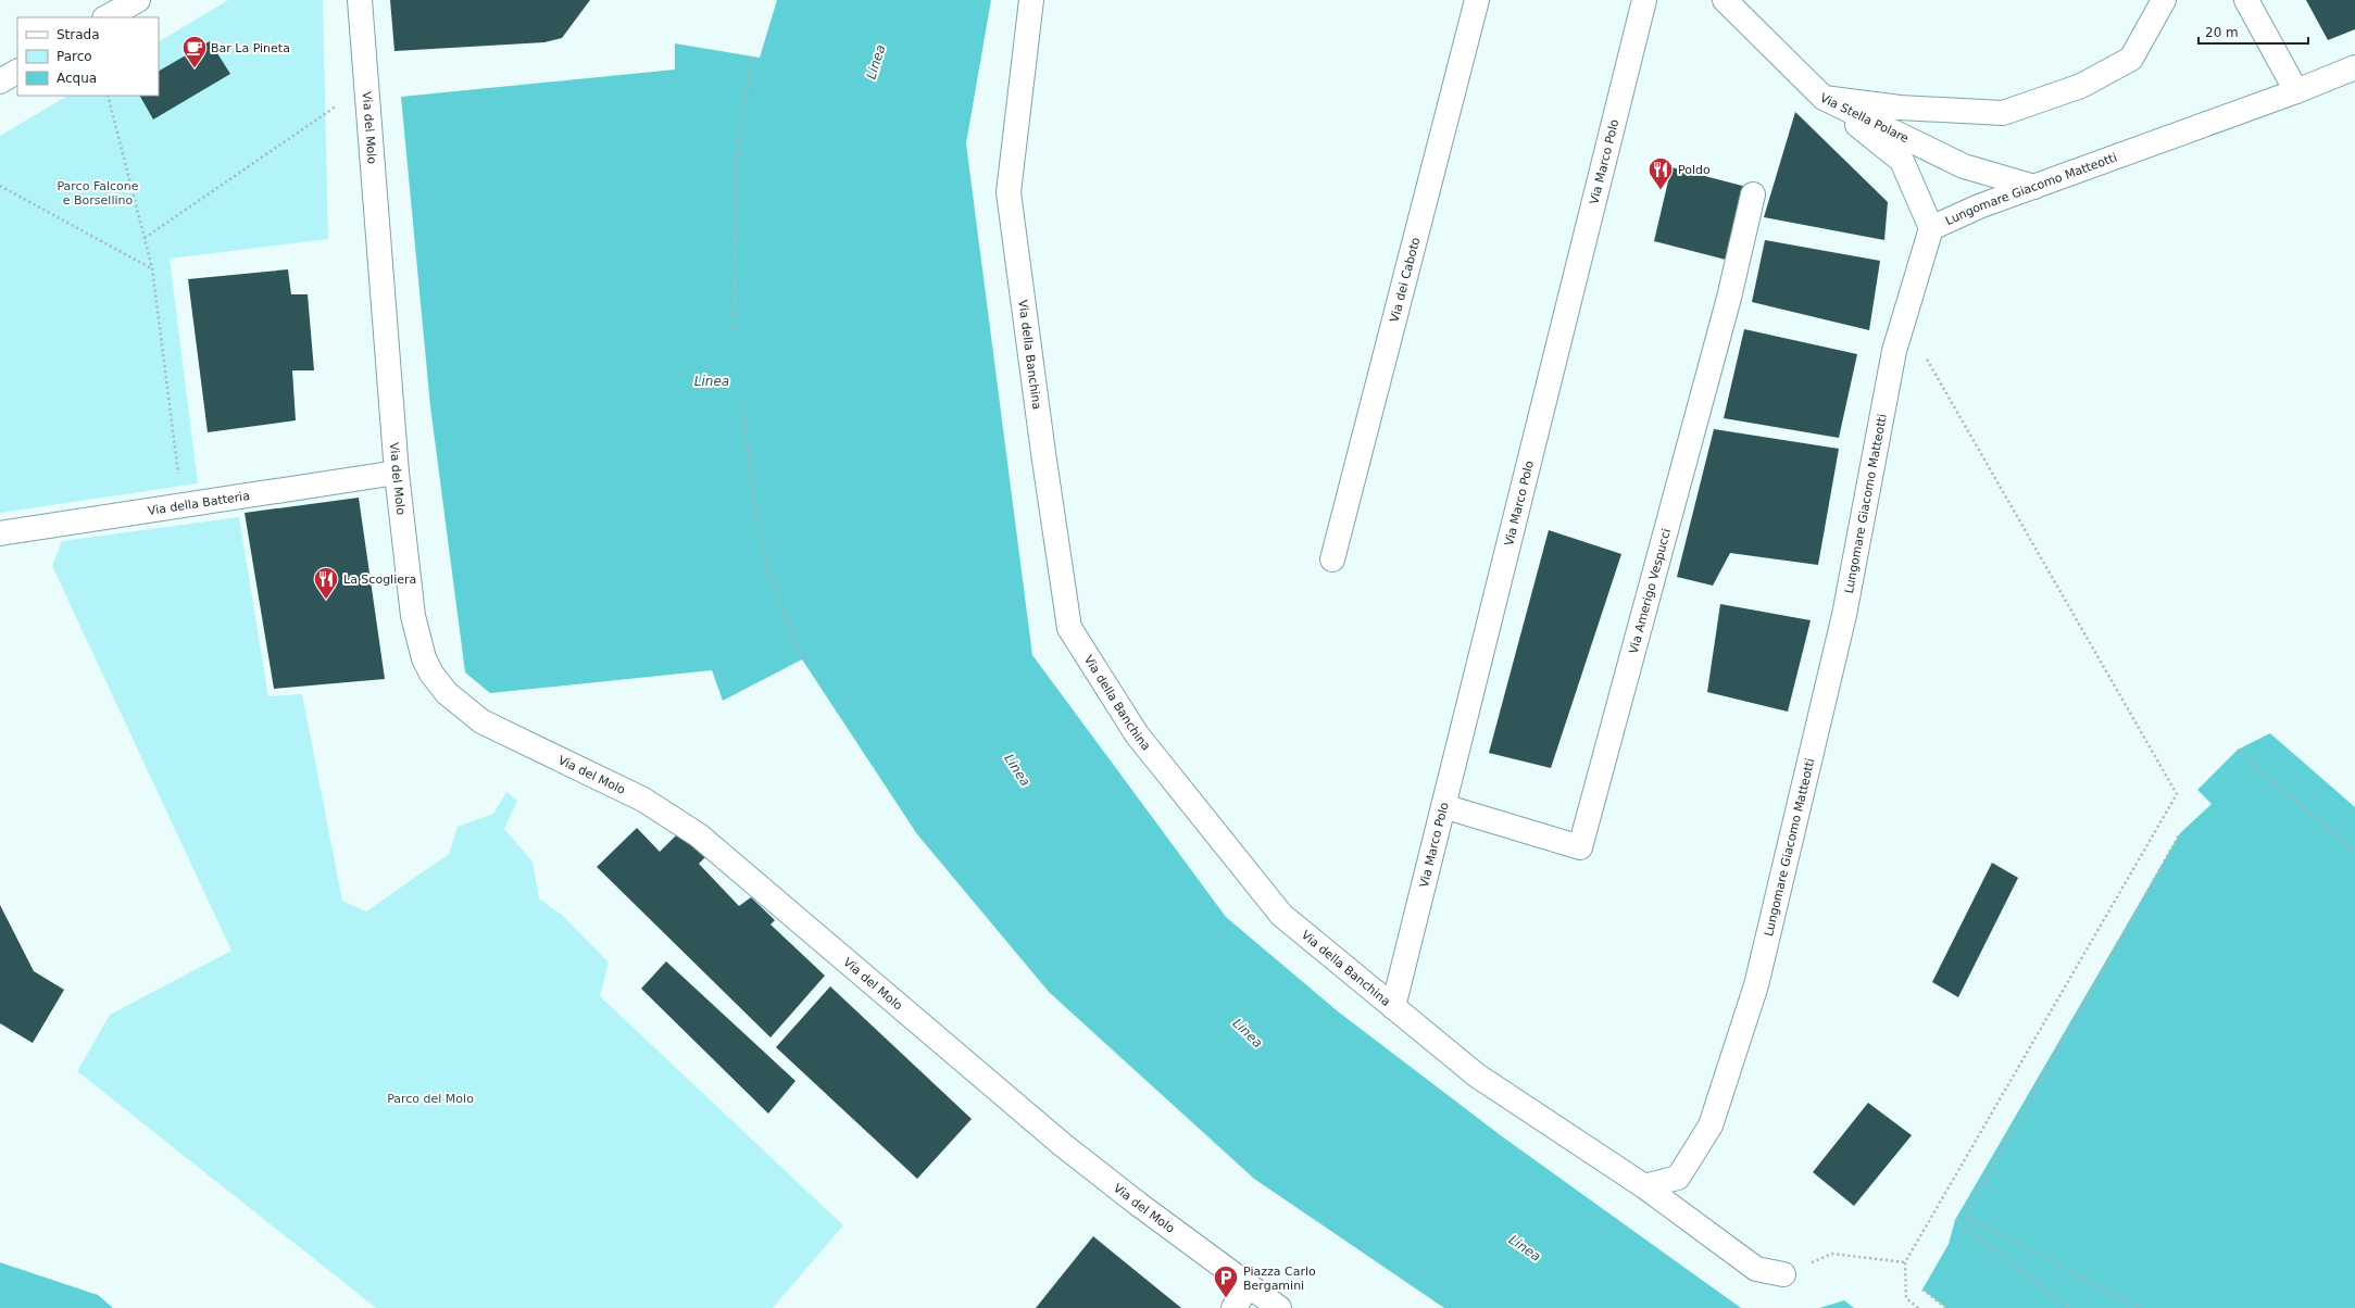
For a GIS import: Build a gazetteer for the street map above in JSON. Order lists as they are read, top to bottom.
{
  "streets": {
    "street": [
      "Via Stella Polare",
      "Via del Molo",
      "Via Marco Polo",
      "Lungomare Giacomo Matteotti",
      "Via dei Caboto",
      "Via della Banchina",
      "Via della Batteria",
      "Via Amerigo Vespucci"
    ]
  },
  "crossings": [
    ["Via Stella Polare", "Lungomare Giacomo Matteotti"],
    ["Via del Molo", "Via della Batteria"],
    ["Via Marco Polo", "Via della Banchina"],
    ["Via Marco Polo", "Via Amerigo Vespucci"],
    ["Lungomare Giacomo Matteotti", "Via della Banchina"]
  ],
  "water": ["Linea"],
  "parks": ["Parco Falcone e Borsellino", "Parco del Molo"],
  "places": {
    "cafe": ["Bar La Pineta"],
    "restaurant": ["Poldo", "La Scogliera"],
    "parking": ["Piazza Carlo Bergamini"]
  },
  "legend": ["Strada", "Parco", "Acqua"],
  "scale_bar": "20 m"
}
